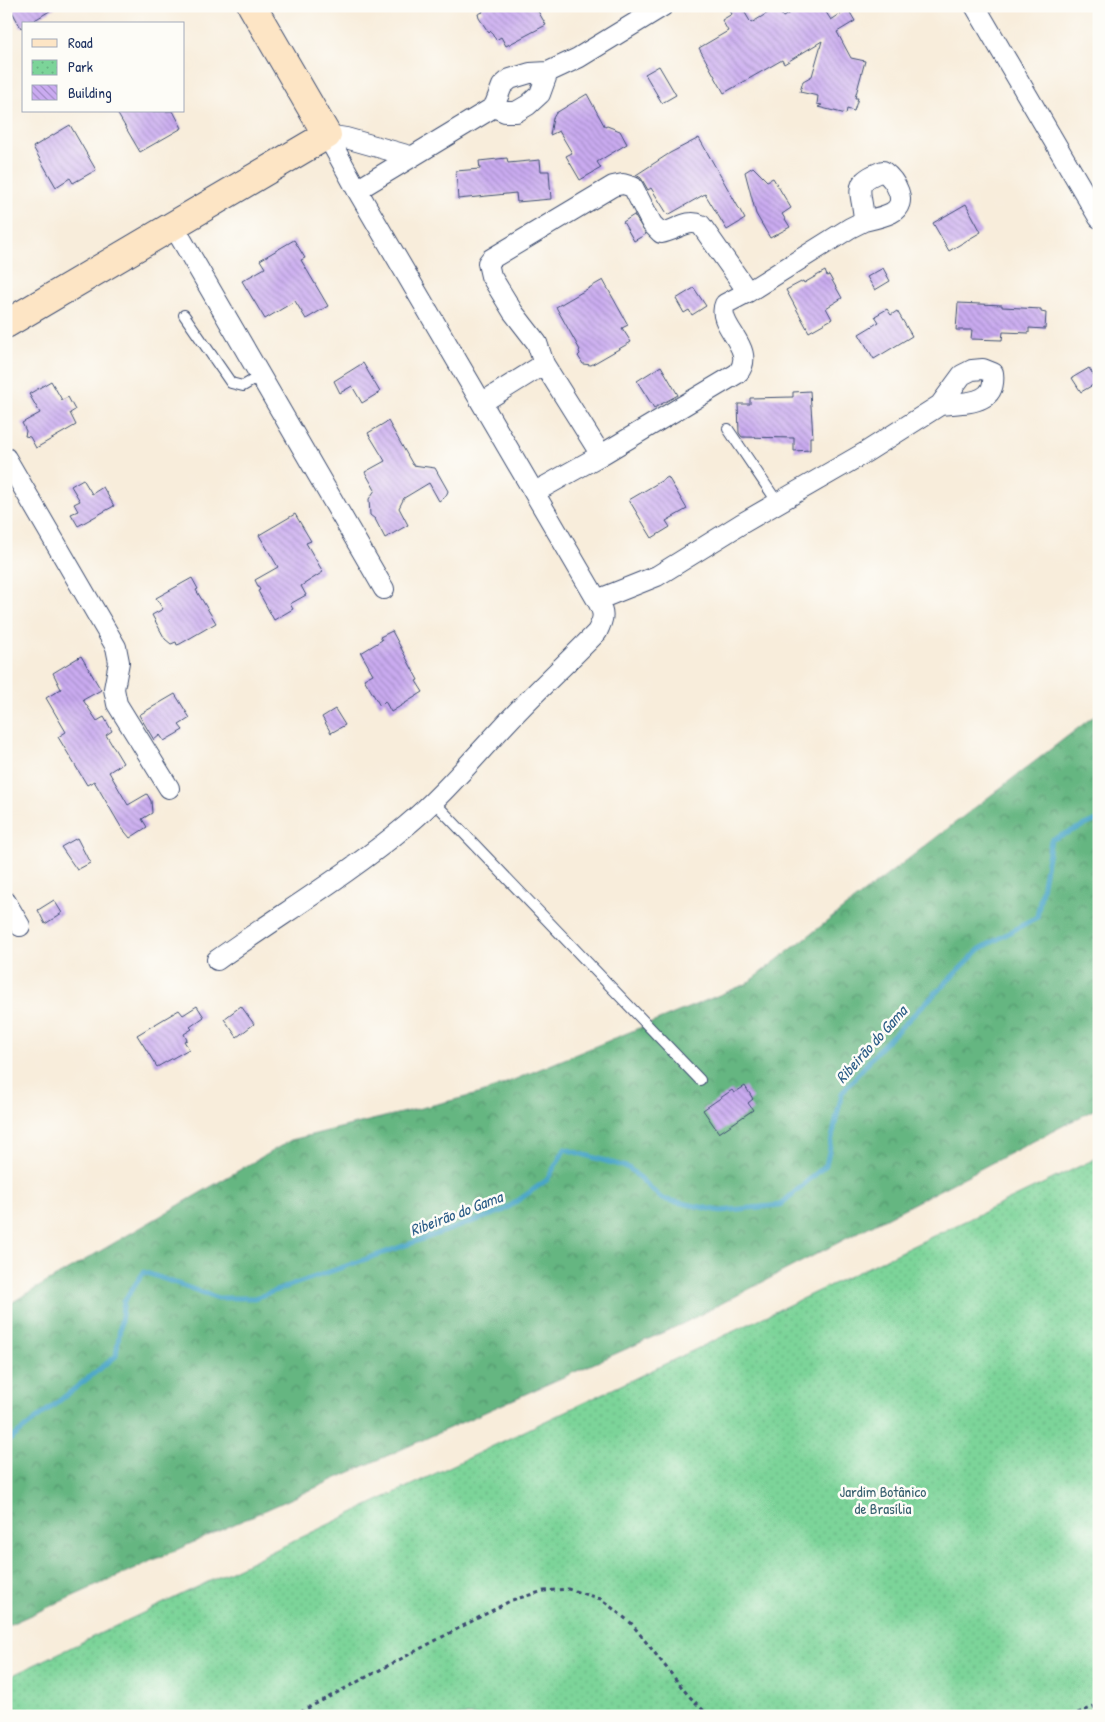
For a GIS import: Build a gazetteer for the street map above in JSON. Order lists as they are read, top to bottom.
{
  "water": ["Ribeirão do Gama"],
  "parks": ["Jardim Botânico de Brasília"],
  "legend": ["Road", "Park", "Building"]
}
